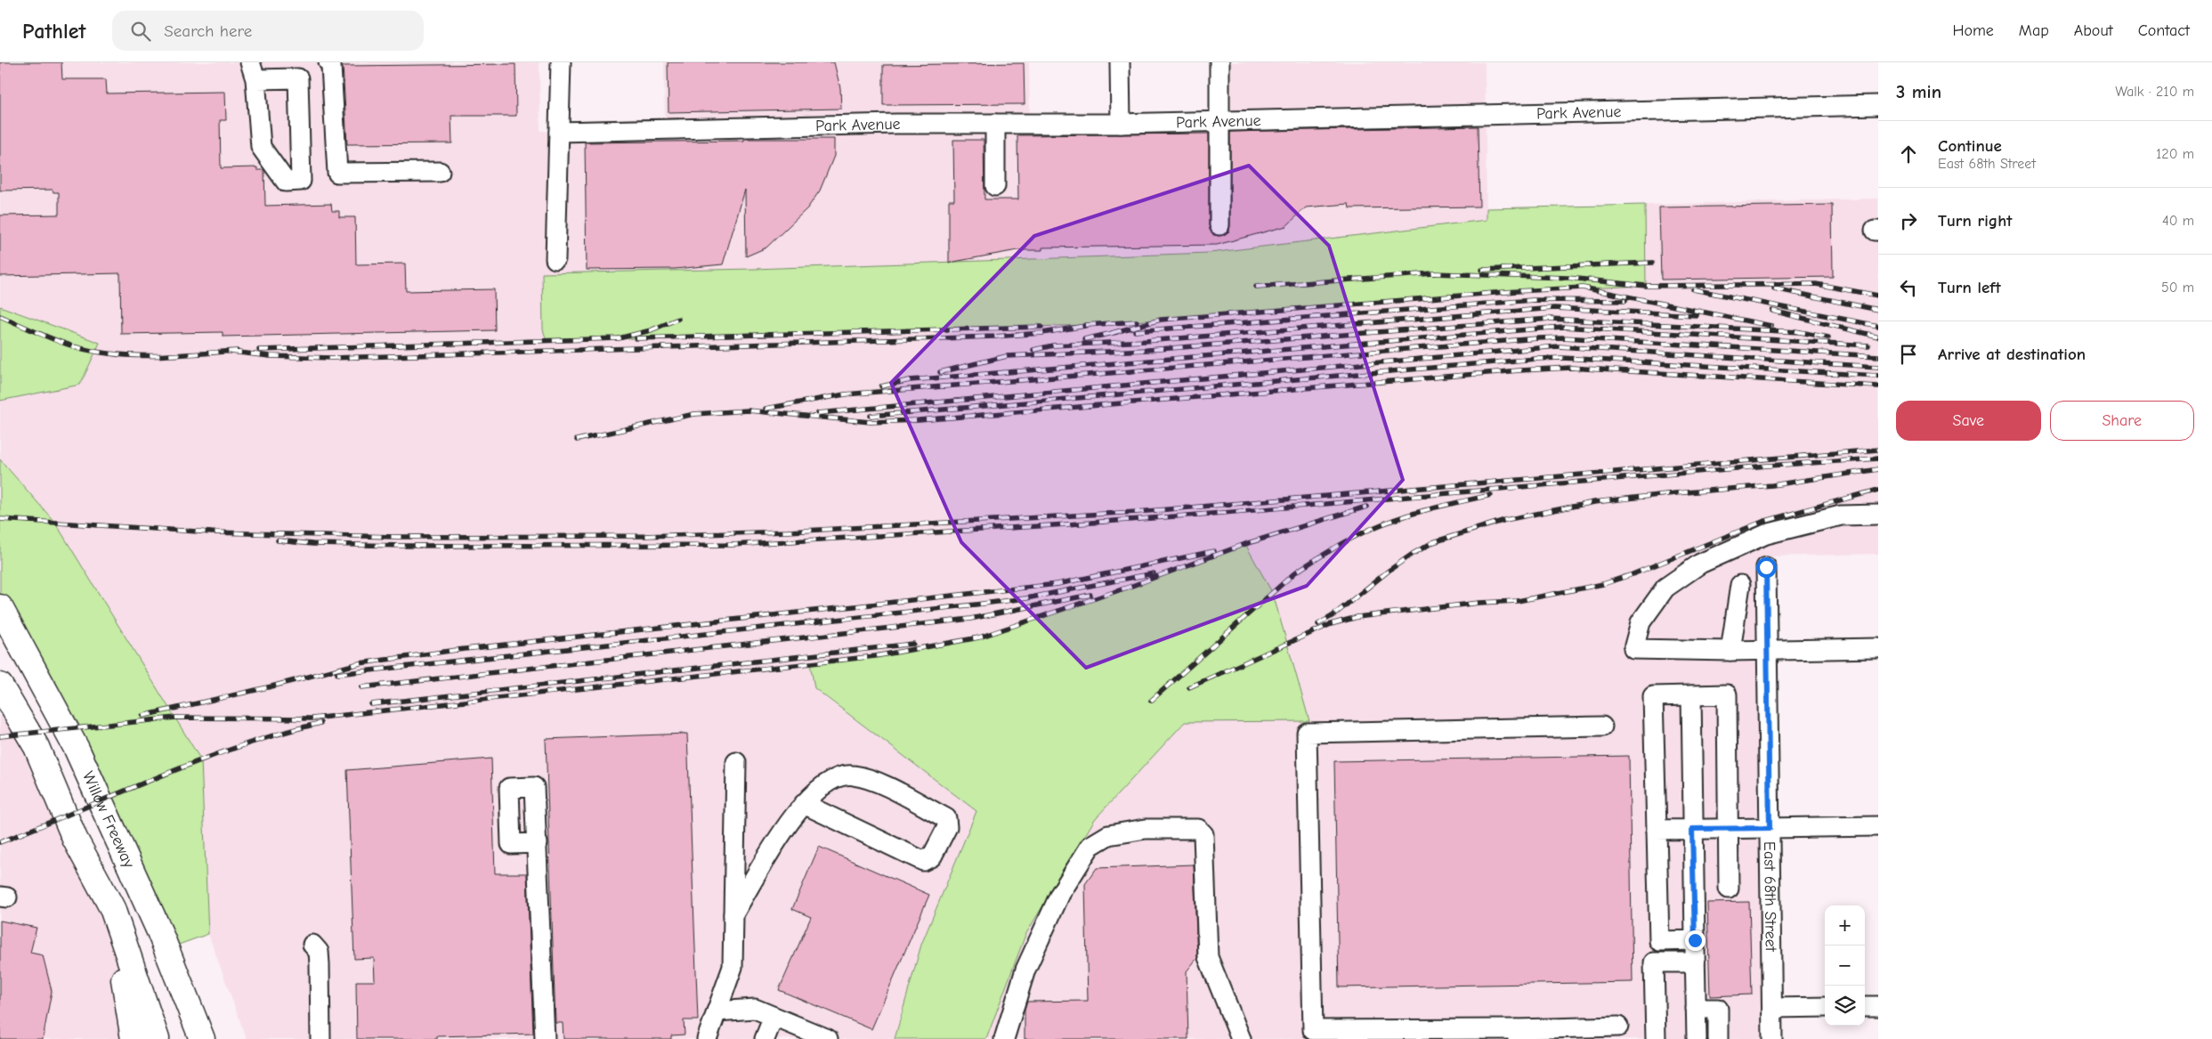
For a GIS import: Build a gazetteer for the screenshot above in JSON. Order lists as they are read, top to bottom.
{
  "streets": {
    "highway": ["Willow Freeway"],
    "street": ["Park Avenue", "East 68th Street"]
  },
  "page": {
    "header": "Pathlet",
    "search": "Search here",
    "nav": [
      "Home",
      "Map",
      "About",
      "Contact"
    ],
    "heading": ["3 min", "Walk · 210 m"],
    "list": [
      ["Continue", "East 68th Street", "120 m"],
      ["Turn right", "40 m"],
      ["Turn left", "50 m"],
      "Arrive at destination"
    ],
    "buttons": ["Save", "Share"],
    "map_buttons": ["+", "−"]
  }
}
